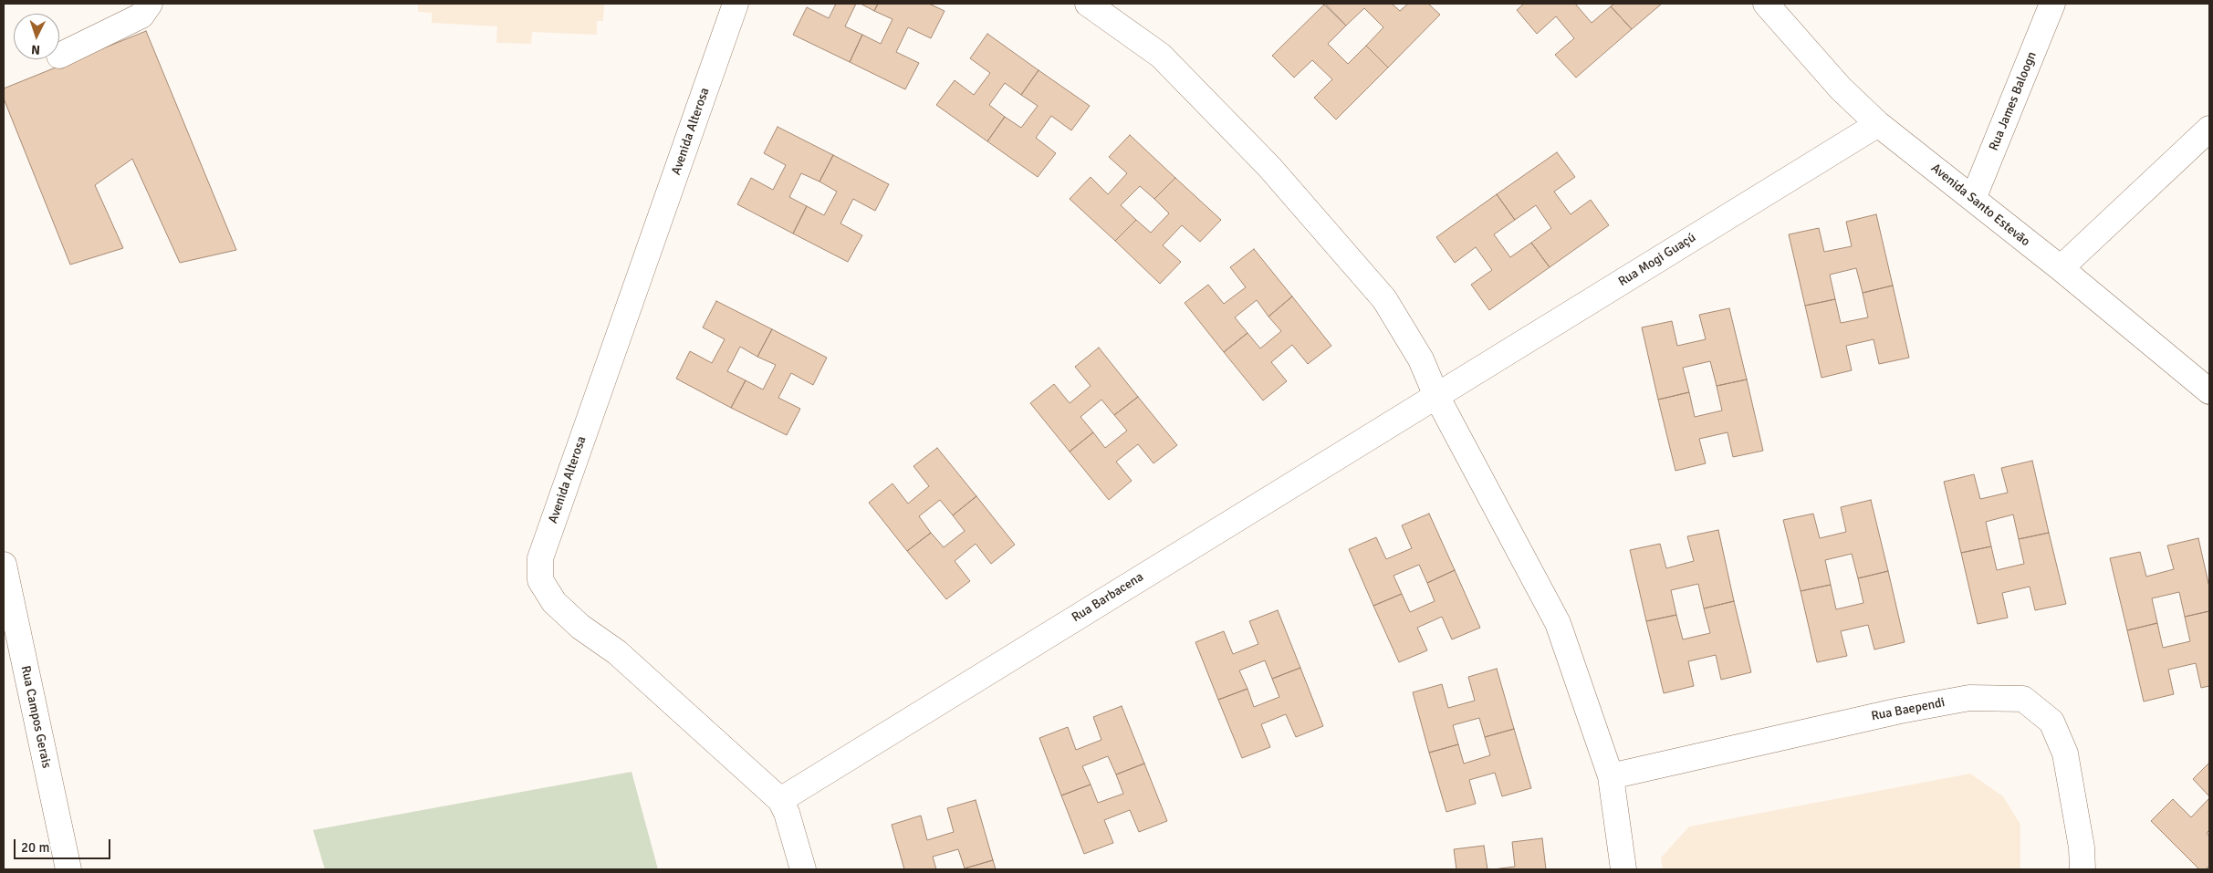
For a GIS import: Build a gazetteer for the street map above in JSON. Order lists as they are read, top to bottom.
{
  "streets": {
    "street": [
      "Rua James Baloogn",
      "Avenida Alterosa",
      "Avenida Santo Estevão",
      "Rua Mogi Guaçú",
      "Rua Barbacena",
      "Rua Baependi",
      "Rua Campos Gerais"
    ]
  },
  "crossings": [
    ["Rua James Baloogn", "Avenida Santo Estevão"],
    ["Avenida Alterosa", "Rua Barbacena"],
    ["Avenida Santo Estevão", "Rua Mogi Guaçú"],
    ["Rua Mogi Guaçú", "Rua Barbacena"]
  ],
  "scale_bar": "20 m",
  "north": "bottom"
}
